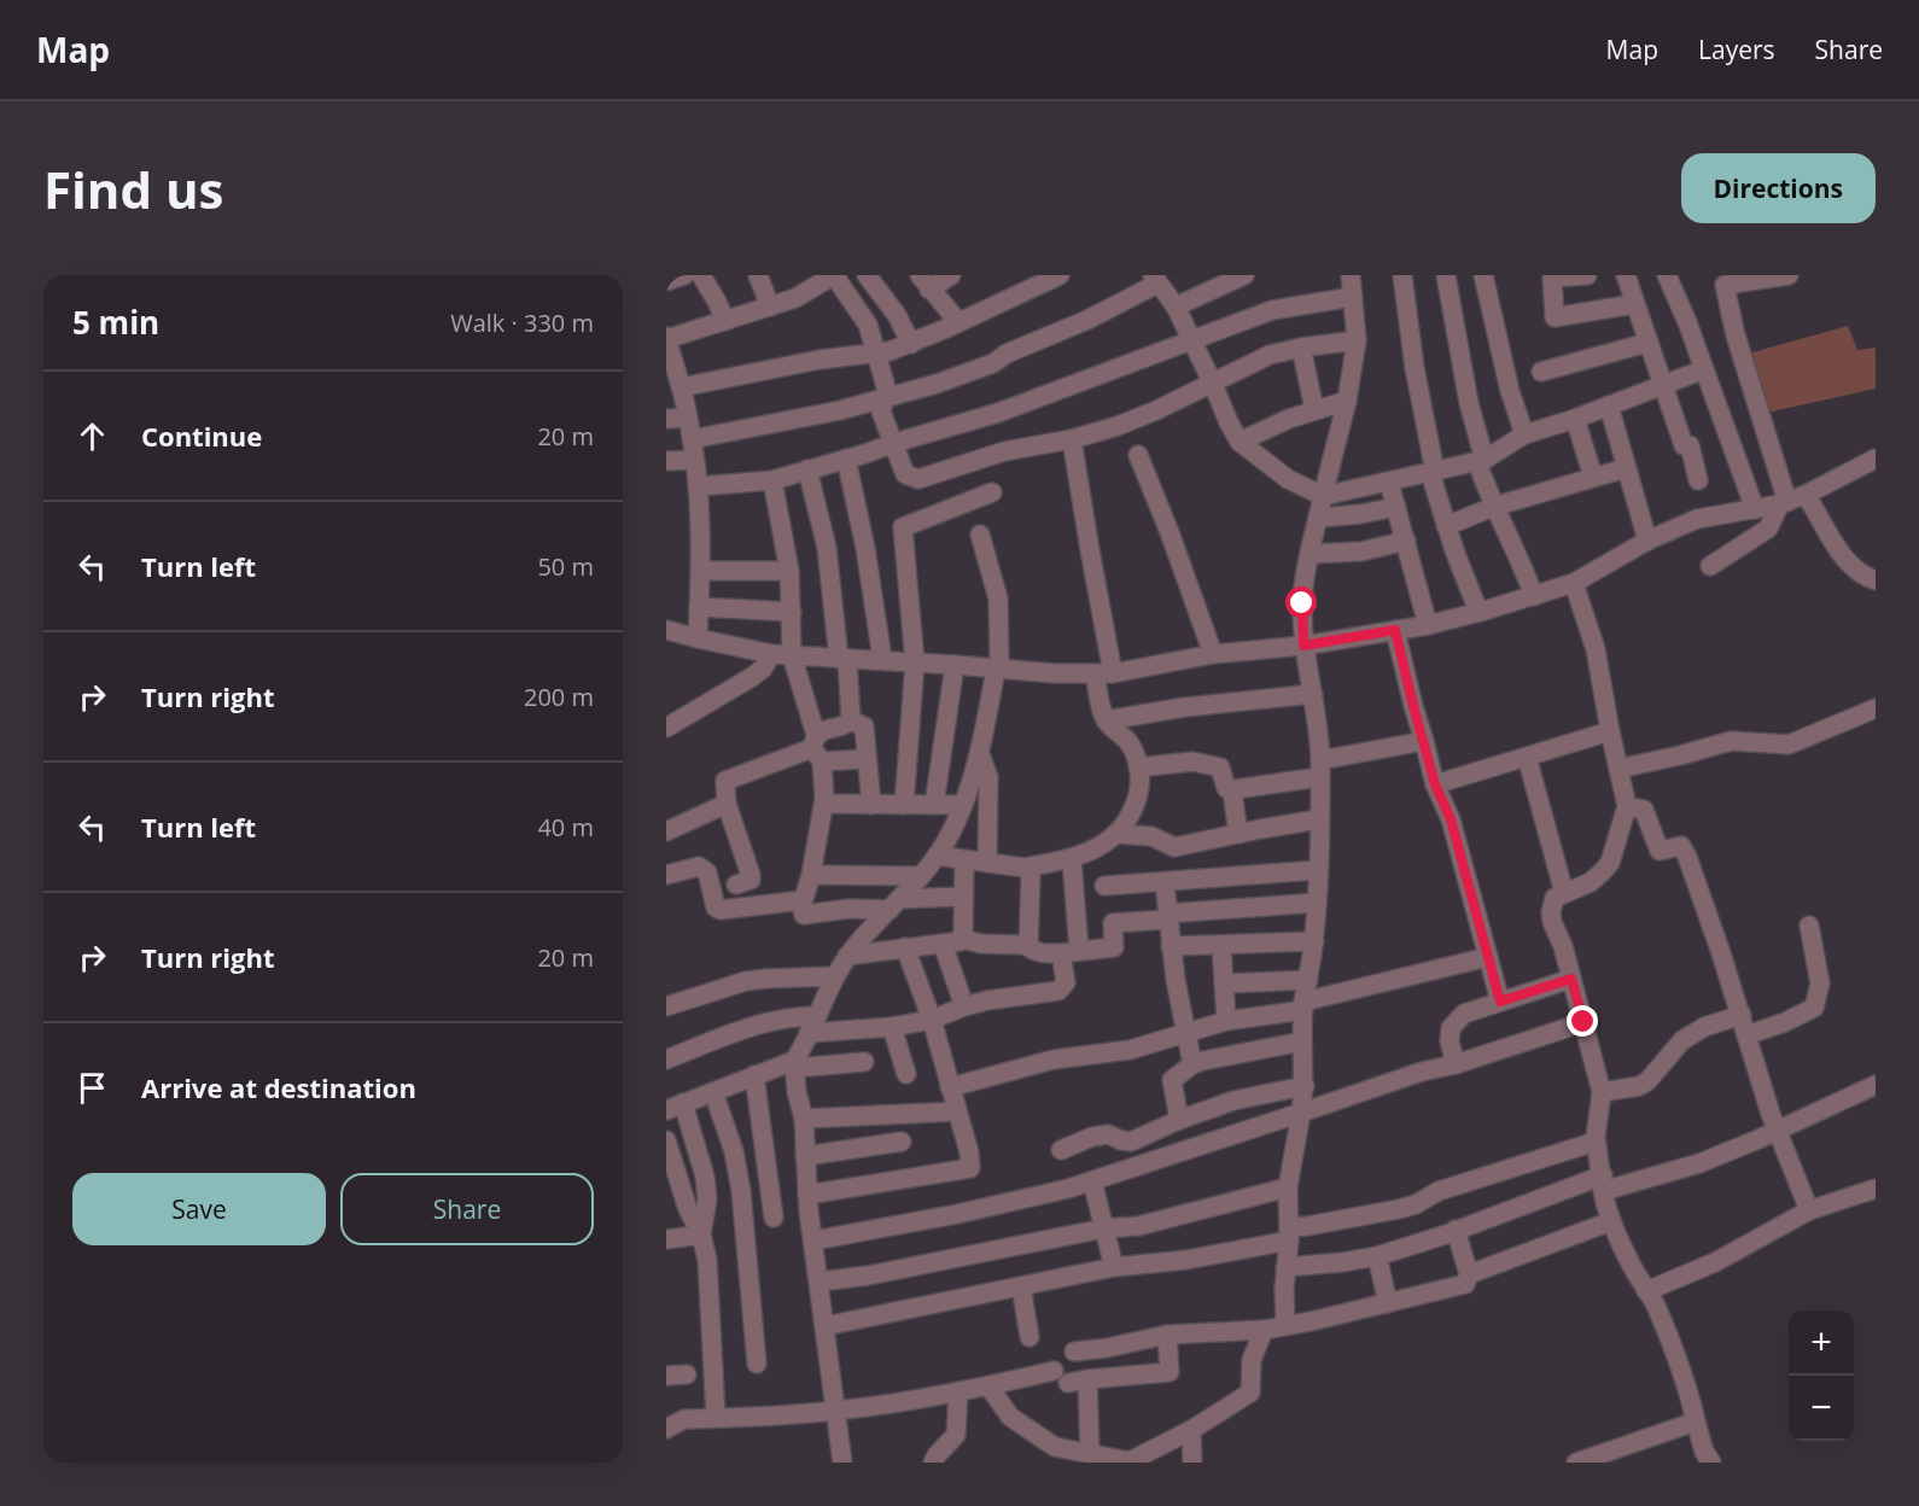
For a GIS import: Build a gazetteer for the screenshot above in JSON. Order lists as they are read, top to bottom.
{
  "page": {
    "header": "Map",
    "nav": ["Map", "Layers", "Share"],
    "buttons": [
      "Directions",
      ["Save", "Share"]
    ],
    "title": "Find us",
    "heading": ["5 min", "Walk · 330 m"],
    "list": [
      ["Continue", "20 m"],
      ["Turn left", "50 m"],
      ["Turn right", "200 m"],
      ["Turn left", "40 m"],
      ["Turn right", "20 m"],
      "Arrive at destination"
    ],
    "map_buttons": ["+", "−"]
  }
}
